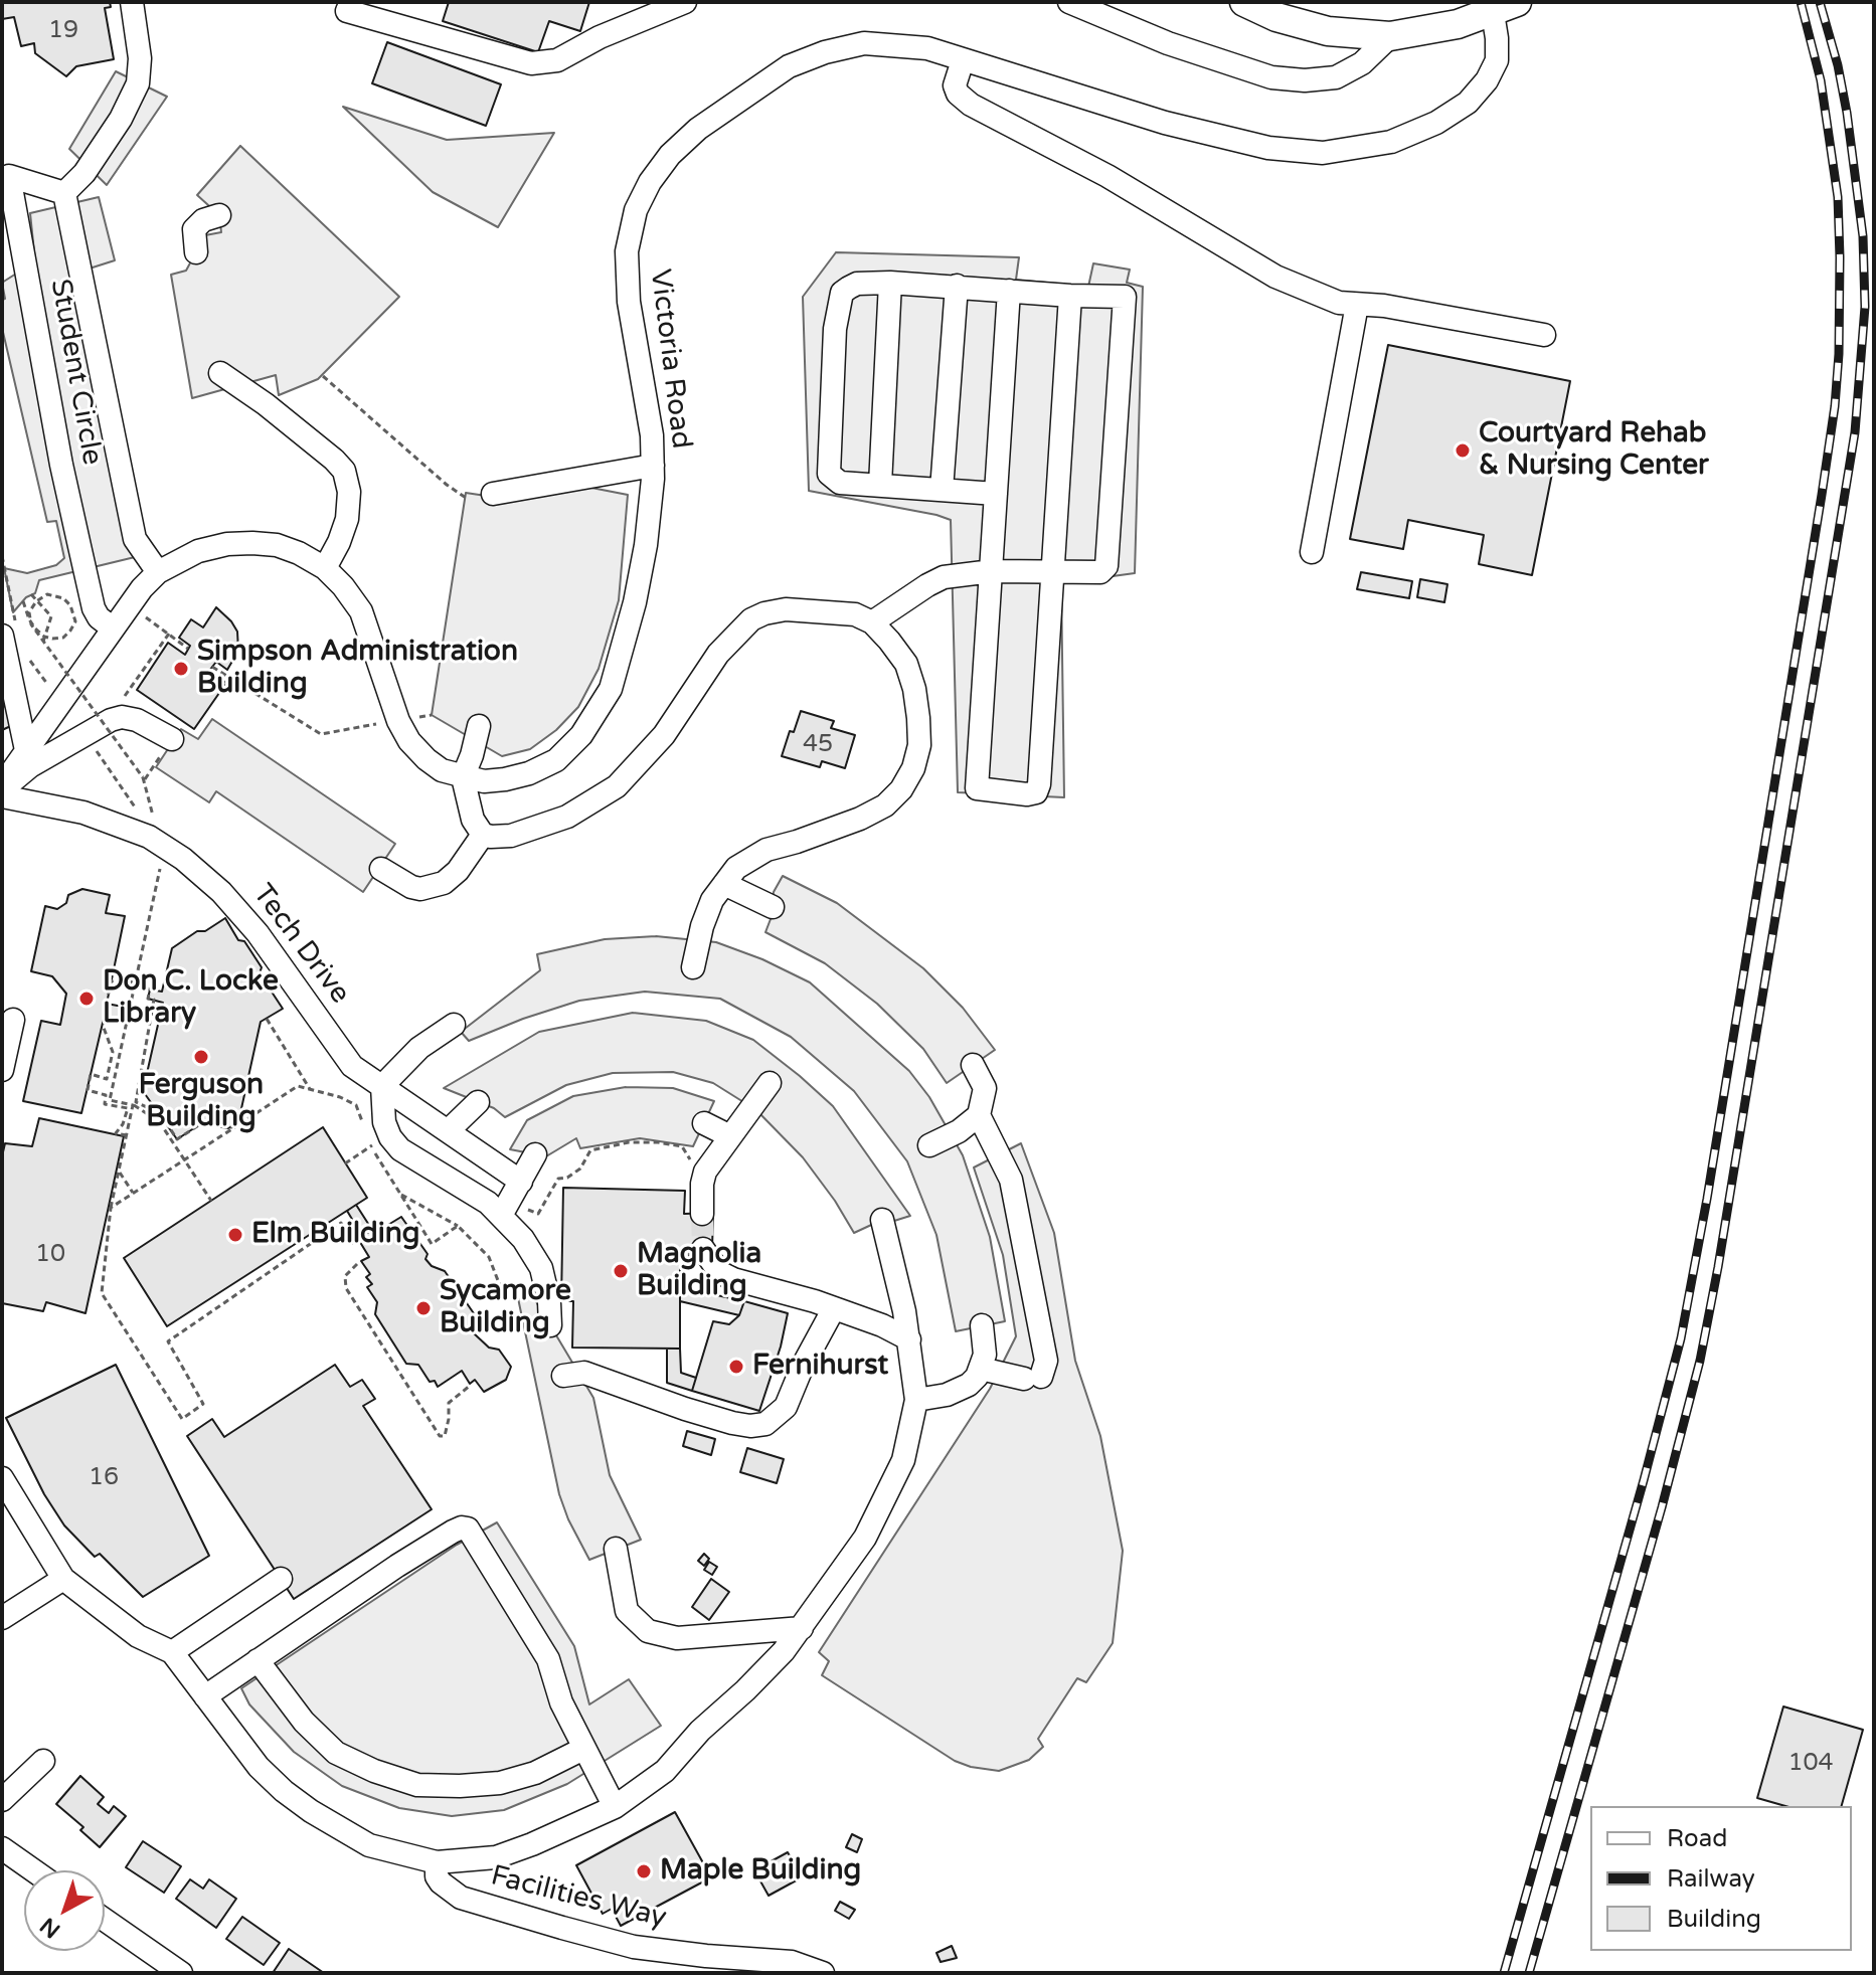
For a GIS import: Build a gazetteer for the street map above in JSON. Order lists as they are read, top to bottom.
{
  "streets": {
    "street": [
      "Victoria Road",
      "Student Circle",
      "Tech Drive",
      "Facilities Way"
    ]
  },
  "crossings": [
    ["Victoria Road", "Student Circle"]
  ],
  "places": [
    "Courtyard Rehab & Nursing Center",
    "Simpson Administration Building",
    "Don C. Locke Library",
    "Ferguson Building",
    "Elm Building",
    "Magnolia Building",
    "Sycamore Building",
    "Fernihurst",
    "Maple Building"
  ],
  "house_numbers": [
    "19",
    "45",
    "10",
    "16",
    "104"
  ],
  "legend": ["Road", "Railway", "Building"],
  "north": "bottom left"
}
